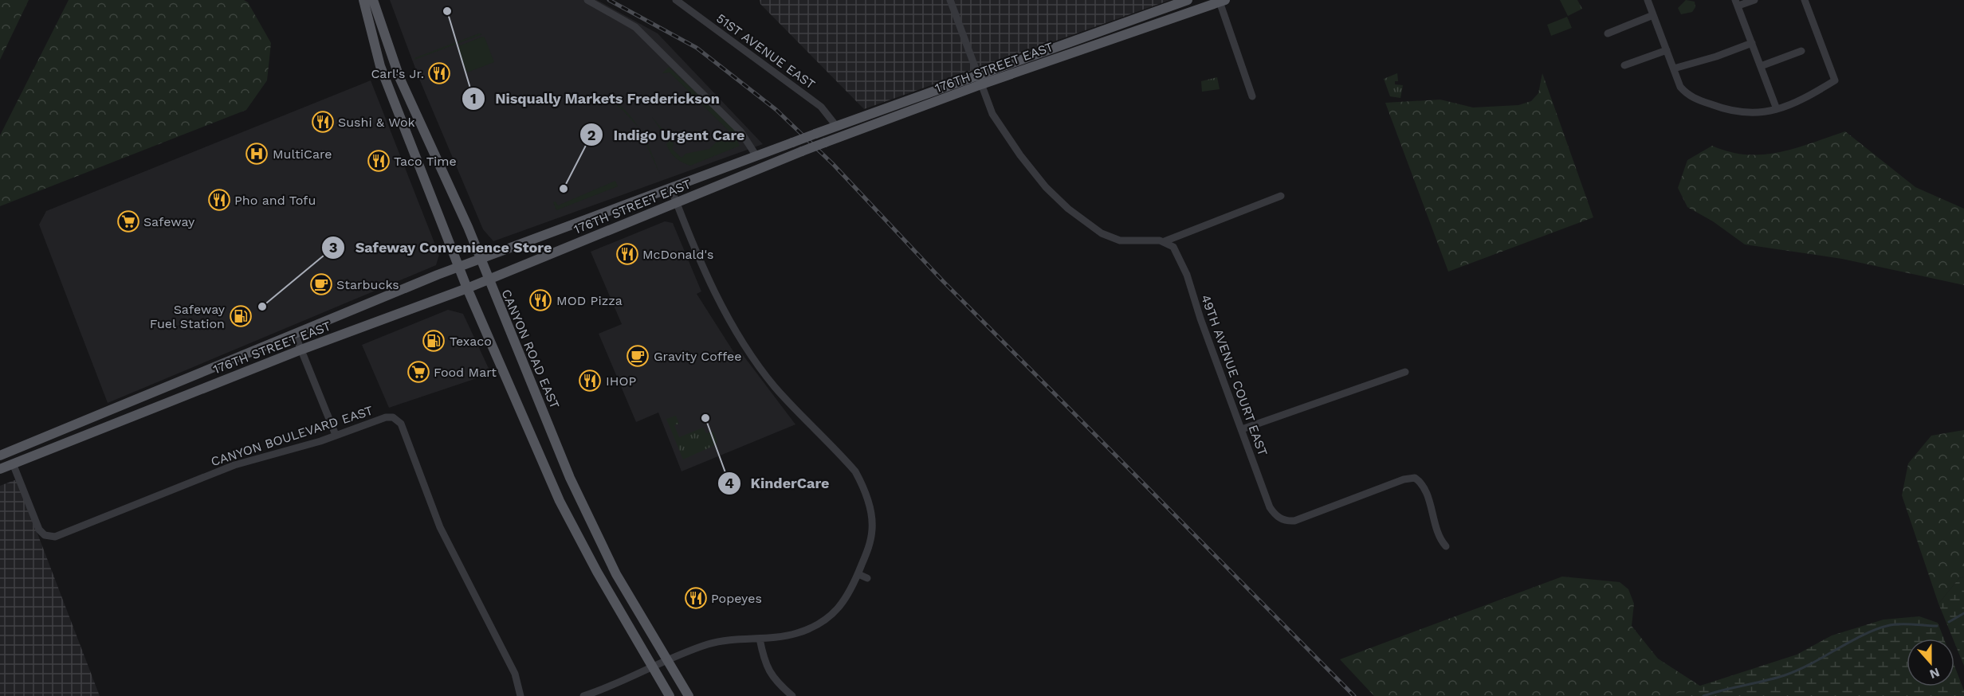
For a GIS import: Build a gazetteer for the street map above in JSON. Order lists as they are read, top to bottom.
{
  "streets": {
    "main road": ["176TH STREET EAST", "CANYON ROAD EAST"],
    "street": ["51ST AVENUE EAST", "49TH AVENUE COURT EAST", "CANYON BOULEVARD EAST"]
  },
  "crossings": [
    ["51ST AVENUE EAST", "176TH STREET EAST"],
    ["176TH STREET EAST", "CANYON ROAD EAST"],
    ["176TH STREET EAST", "CANYON BOULEVARD EAST"]
  ],
  "places": {
    "other": [
      "Nisqually Markets Frederickson",
      "Indigo Urgent Care",
      "Safeway Convenience Store",
      "KinderCare"
    ],
    "restaurant": [
      "Carl's Jr.",
      "Sushi & Wok",
      "Taco Time",
      "Pho and Tofu",
      "McDonald's",
      "MOD Pizza",
      "IHOP",
      "Popeyes"
    ],
    "hospital": ["MultiCare"],
    "supermarket": ["Safeway", "Food Mart"],
    "cafe": ["Starbucks", "Gravity Coffee"],
    "fuel station": ["Safeway Fuel Station", "Texaco"]
  },
  "north": "bottom"
}
